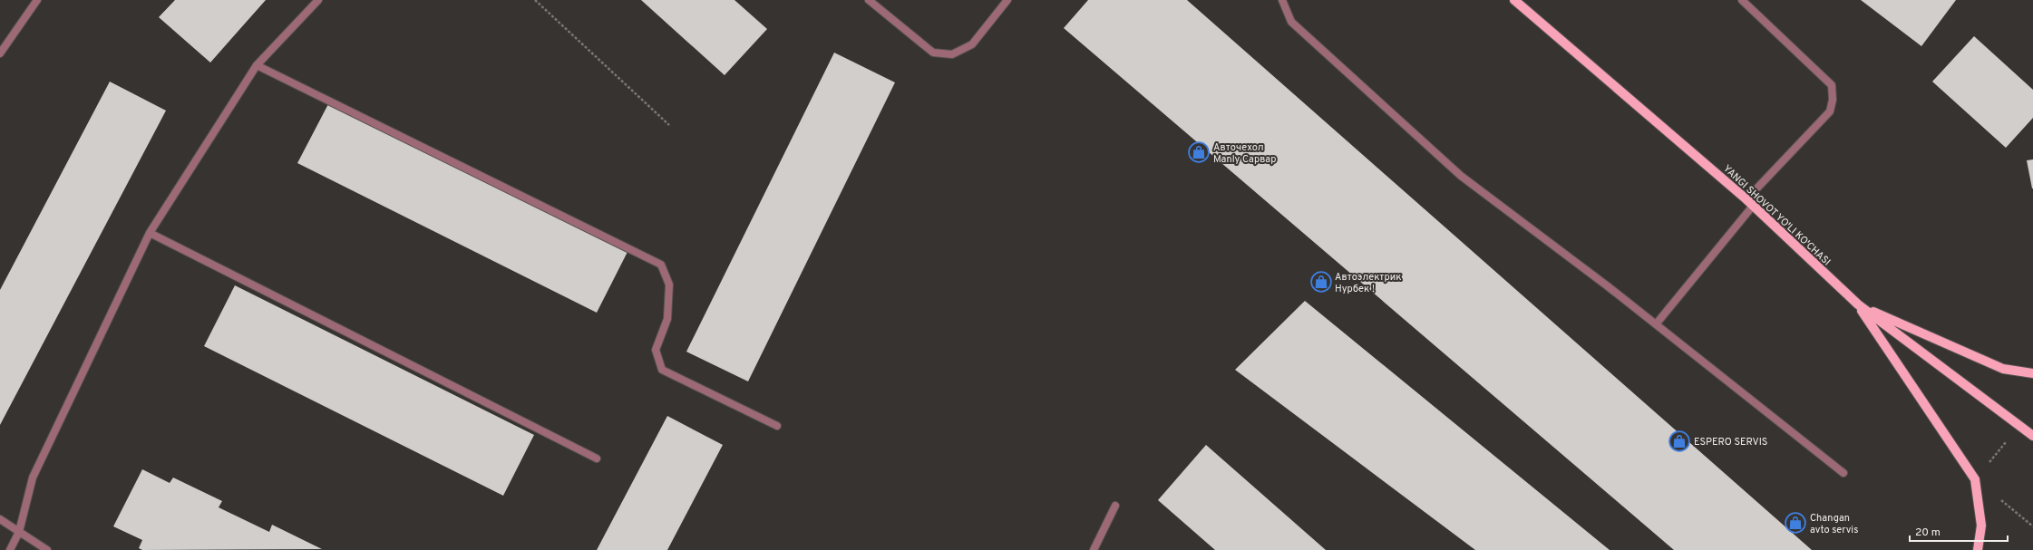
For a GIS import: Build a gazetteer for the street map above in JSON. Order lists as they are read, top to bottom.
{
  "streets": {
    "main road": ["YANGI SHOVOT YO'LI KO'CHASI"]
  },
  "places": {
    "shop": [
      "Авточехол Manly Сарвар",
      "Автоэлектрик Нурбек !",
      "ESPERO SERVIS",
      "Changan avto servis"
    ]
  },
  "scale_bar": "20 m"
}
